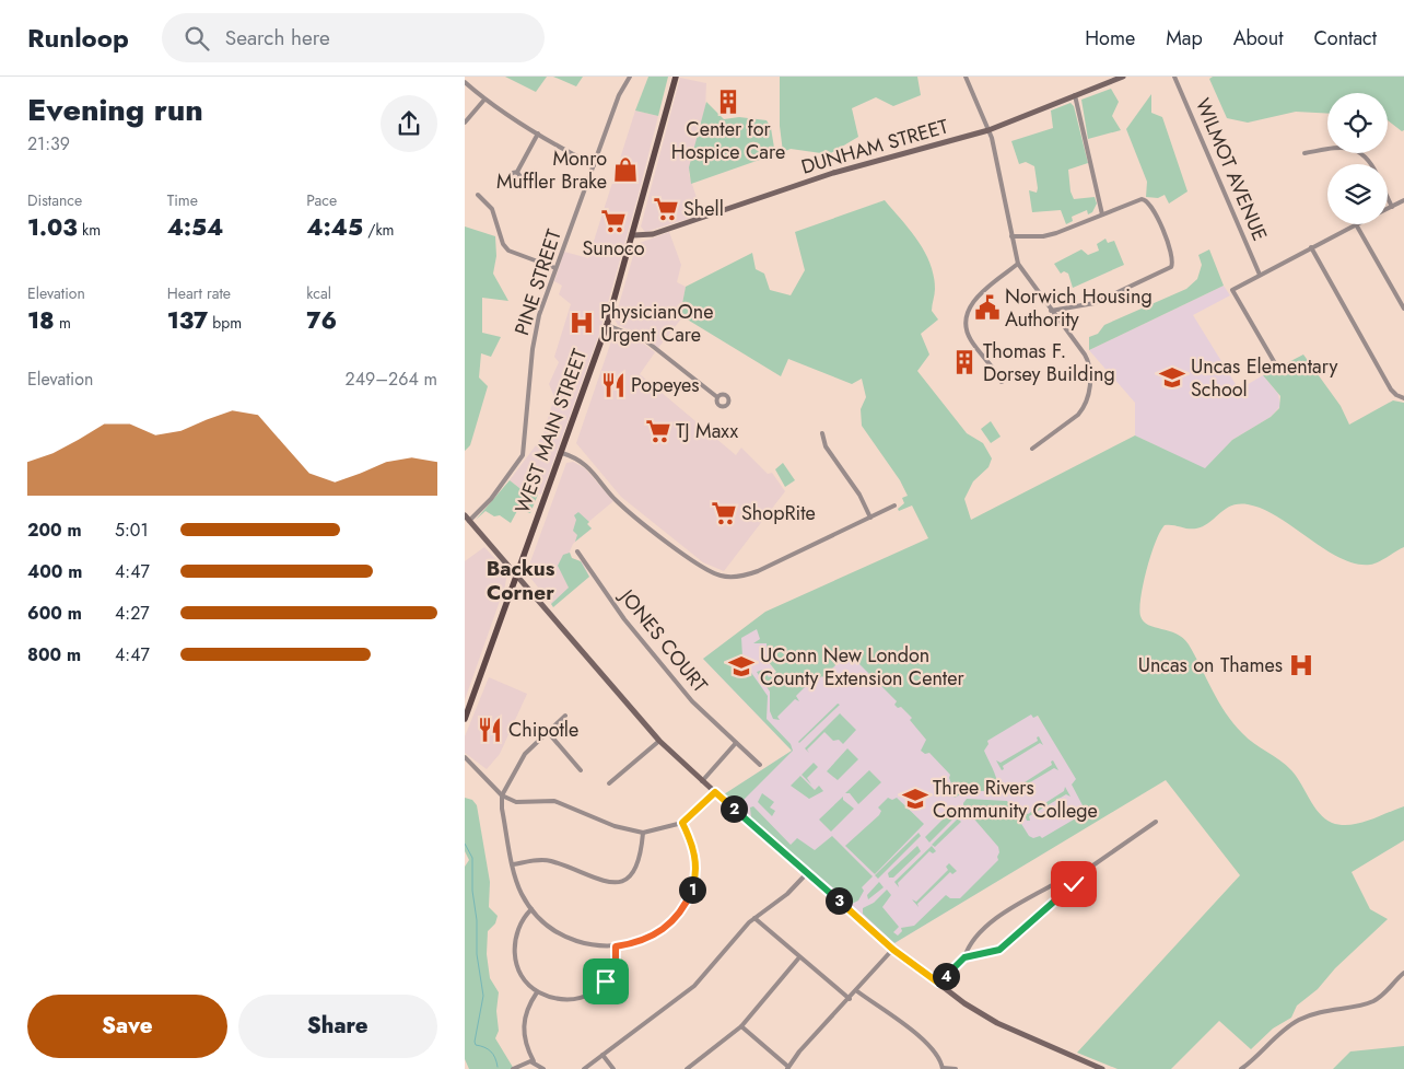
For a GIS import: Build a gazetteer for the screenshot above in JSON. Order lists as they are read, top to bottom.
{
  "streets": {
    "main road": ["DUNHAM STREET", "WEST MAIN STREET"],
    "street": ["WILMOT AVENUE", "PINE STREET", "JONES COURT"]
  },
  "crossings": [
    ["DUNHAM STREET", "WEST MAIN STREET"]
  ],
  "districts": ["Backus Corner"],
  "places": {
    "building": ["Center for Hospice Care", "Thomas F. Dorsey Building"],
    "shop": ["Monro Muffler Brake"],
    "supermarket": [
      "Shell",
      "Sunoco",
      "TJ Maxx",
      "ShopRite"
    ],
    "public building": ["Norwich Housing Authority"],
    "hospital": ["PhysicianOne Urgent Care", "Uncas on Thames"],
    "school or university": ["Uncas Elementary School", "UConn New London County Extension Center", "Three Rivers Community College"],
    "restaurant": ["Popeyes", "Chipotle"]
  },
  "page": {
    "header": "Runloop",
    "search": "Search here",
    "nav": [
      "Home",
      "Map",
      "About",
      "Contact"
    ],
    "heading": ["Evening run", "21:39"],
    "stats": [
      ["Distance", "1.03 km"],
      ["Time", "4:54"],
      ["Pace", "4:45 /km"],
      ["Elevation", "18 m"],
      ["Heart rate", "137 bpm"],
      ["kcal", "76"]
    ],
    "chart": ["Elevation", "249–264 m"],
    "list": [
      {
        "name": "200 m",
        "note": "5:01"
      },
      {
        "name": "400 m",
        "note": "4:47"
      },
      {
        "name": "600 m",
        "note": "4:27"
      },
      {
        "name": "800 m",
        "note": "4:47"
      }
    ],
    "pins": [
      "2",
      "1",
      "3",
      "4"
    ],
    "buttons": ["Save", "Share"]
  }
}
